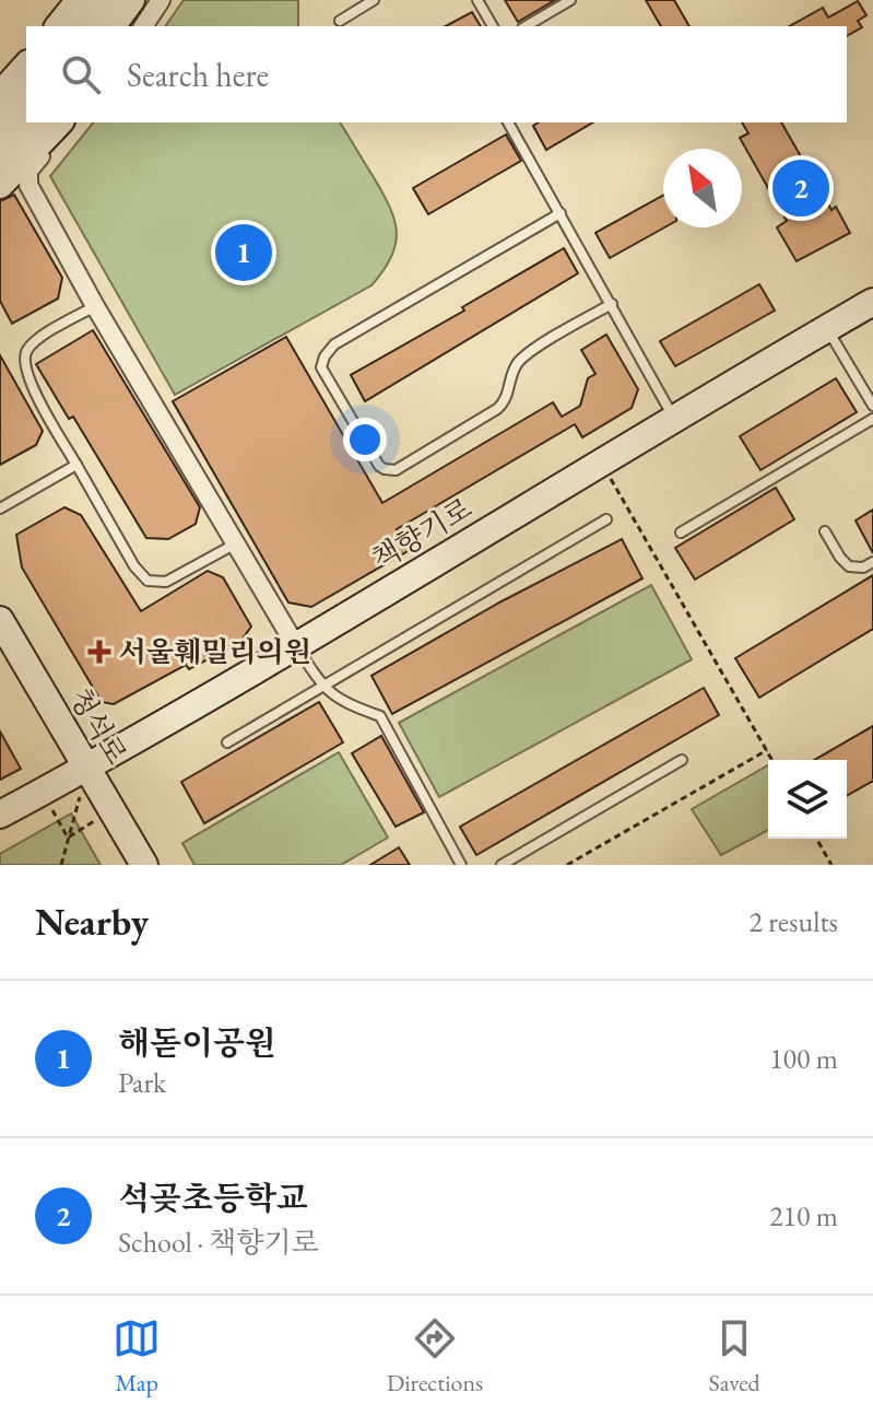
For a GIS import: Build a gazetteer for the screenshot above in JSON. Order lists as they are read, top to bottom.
{
  "streets": {
    "street": ["책향기로", "청석로"]
  },
  "crossings": [
    ["책향기로", "청석로"]
  ],
  "places": {
    "health": ["서울훼밀리의원"]
  },
  "north": "top left",
  "page": {
    "search": "Search here",
    "pins": ["2", "1"],
    "heading": ["Nearby", "2 results"],
    "list": [
      {
        "mark": "1",
        "name": "해돋이공원",
        "note": "Park",
        "value": "100 m"
      },
      {
        "mark": "2",
        "name": "석곶초등학교",
        "note": "School · 책향기로",
        "value": "210 m"
      }
    ],
    "nav": ["Map", "Directions", "Saved"]
  }
}
